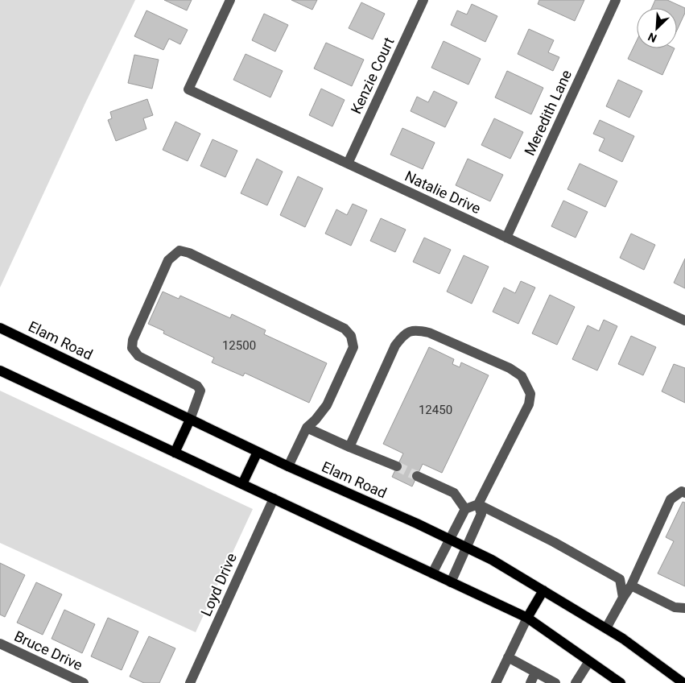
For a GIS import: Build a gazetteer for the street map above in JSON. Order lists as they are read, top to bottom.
{
  "streets": {
    "main road": ["Elam Road"],
    "street": [
      "Kenzie Court",
      "Meredith Lane",
      "Natalie Drive",
      "Loyd Drive",
      "Bruce Drive"
    ]
  },
  "crossings": [
    ["Kenzie Court", "Natalie Drive"],
    ["Meredith Lane", "Natalie Drive"]
  ],
  "house_numbers": ["12500", "12450"],
  "north": "bottom left"
}
